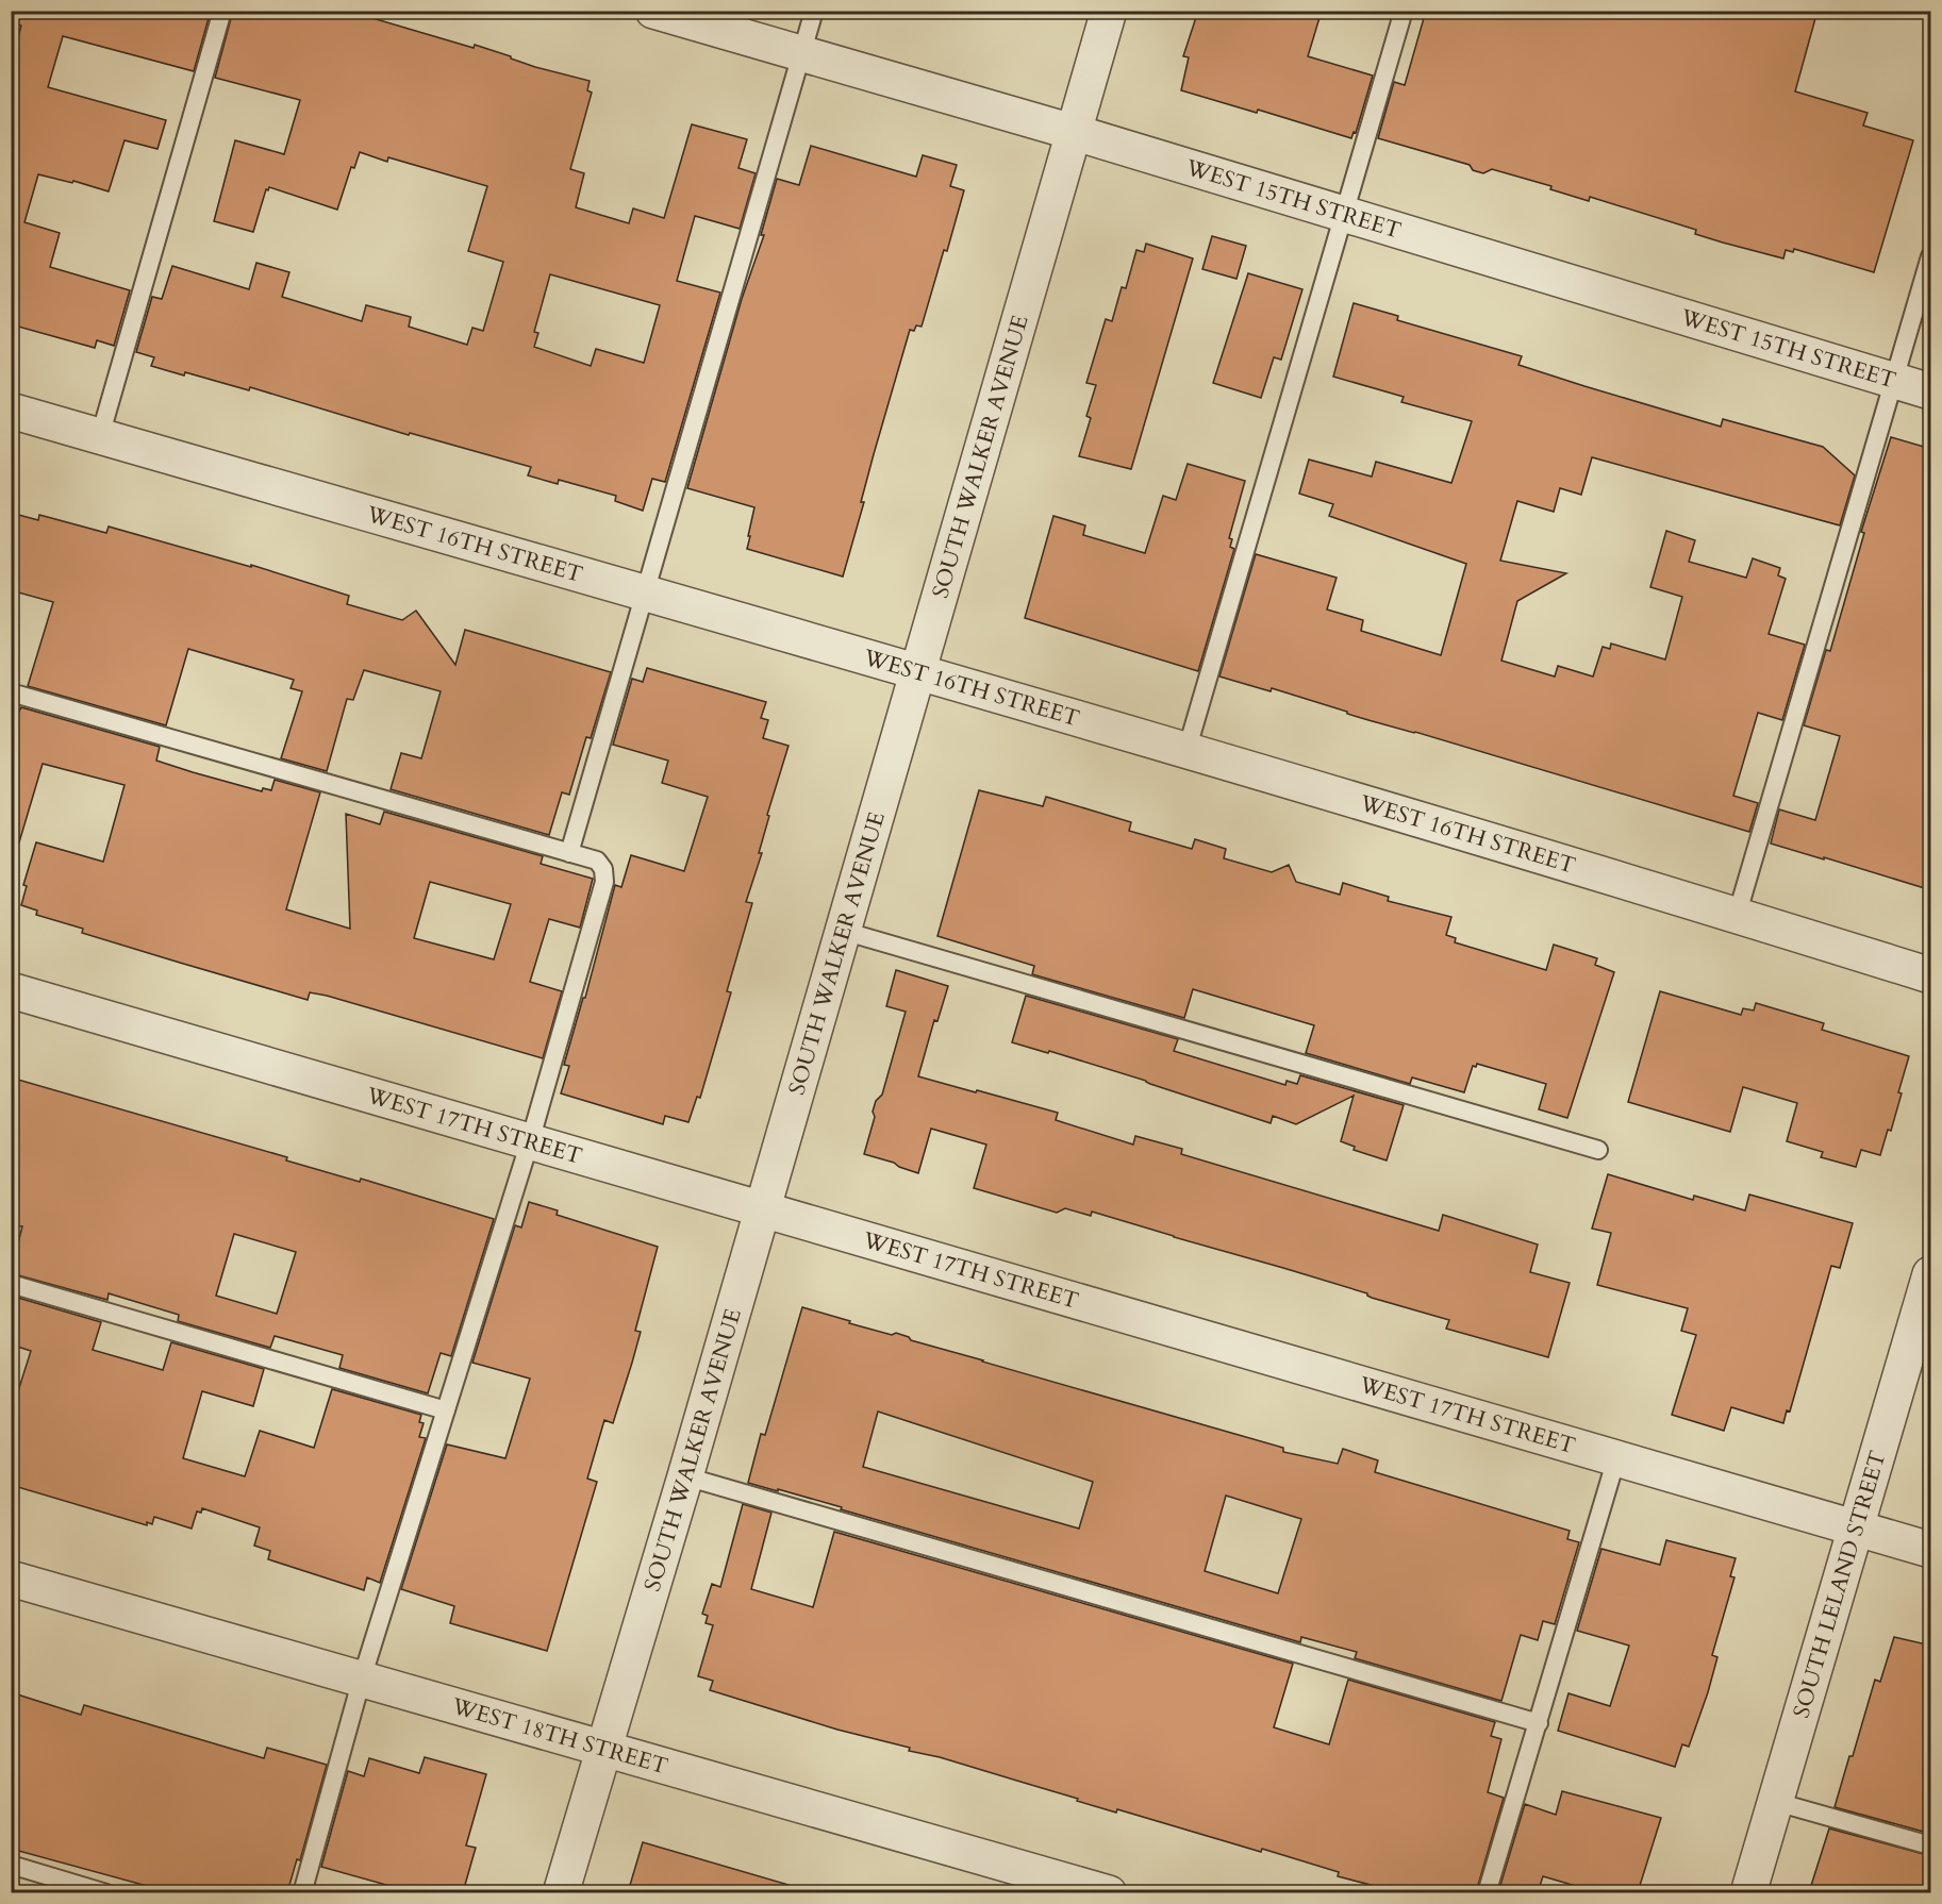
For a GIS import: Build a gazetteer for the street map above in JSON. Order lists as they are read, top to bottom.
{
  "streets": {
    "street": [
      "WEST 15TH STREET",
      "SOUTH WALKER AVENUE",
      "WEST 16TH STREET",
      "WEST 17TH STREET",
      "SOUTH LELAND STREET",
      "WEST 18TH STREET"
    ]
  },
  "crossings": [
    ["WEST 15TH STREET", "SOUTH WALKER AVENUE"],
    ["SOUTH WALKER AVENUE", "WEST 16TH STREET"],
    ["SOUTH WALKER AVENUE", "WEST 17TH STREET"],
    ["SOUTH WALKER AVENUE", "WEST 18TH STREET"],
    ["WEST 17TH STREET", "SOUTH LELAND STREET"]
  ]
}
